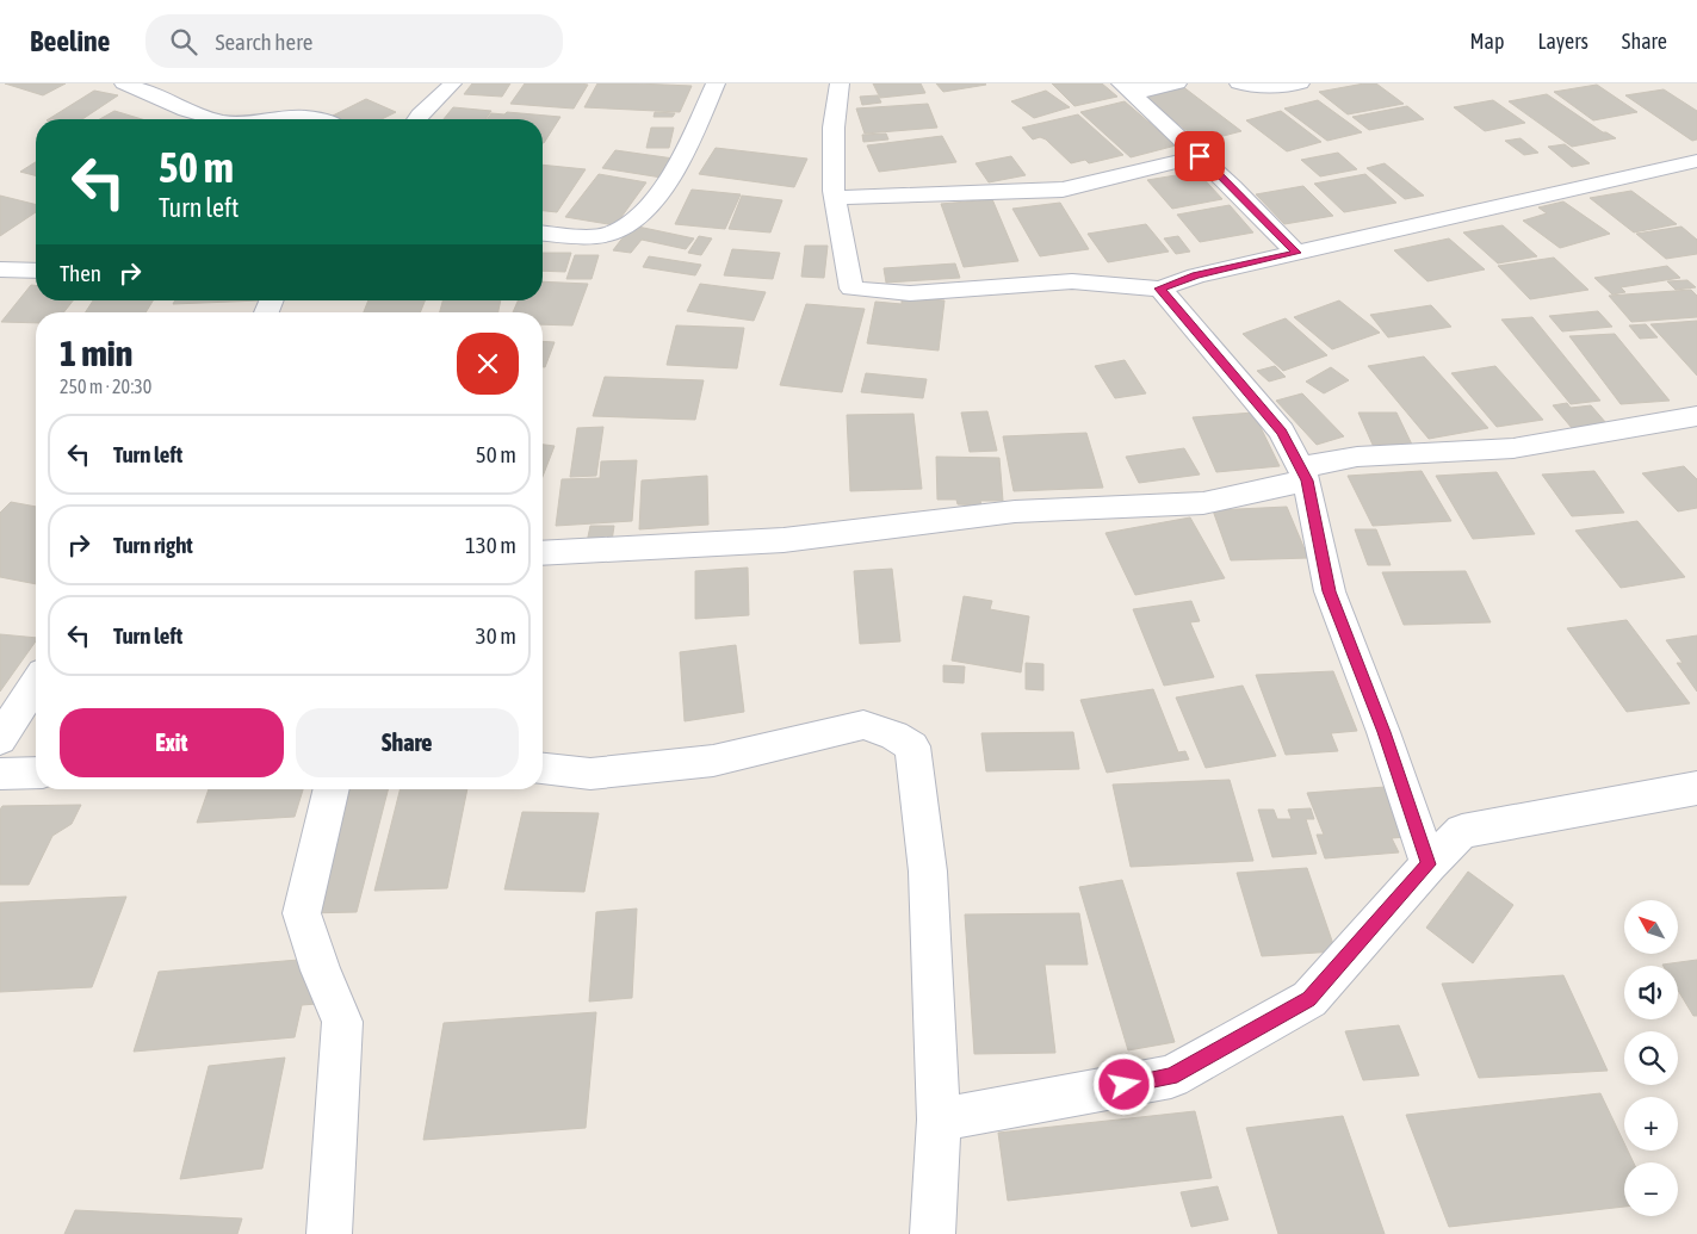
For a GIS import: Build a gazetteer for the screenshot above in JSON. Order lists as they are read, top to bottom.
{
  "north": "top left",
  "page": {
    "header": "Beeline",
    "search": "Search here",
    "nav": ["Map", "Layers", "Share"],
    "turn": ["50 m", "Turn left"],
    "then": "Then",
    "heading": ["1 min", "250 m · 20:30"],
    "list": [
      {
        "name": "Turn left",
        "value": "50 m"
      },
      {
        "name": "Turn right",
        "value": "130 m"
      },
      {
        "name": "Turn left",
        "value": "30 m"
      }
    ],
    "buttons": ["Exit", "Share"],
    "map_buttons": ["+", "−"]
  }
}
